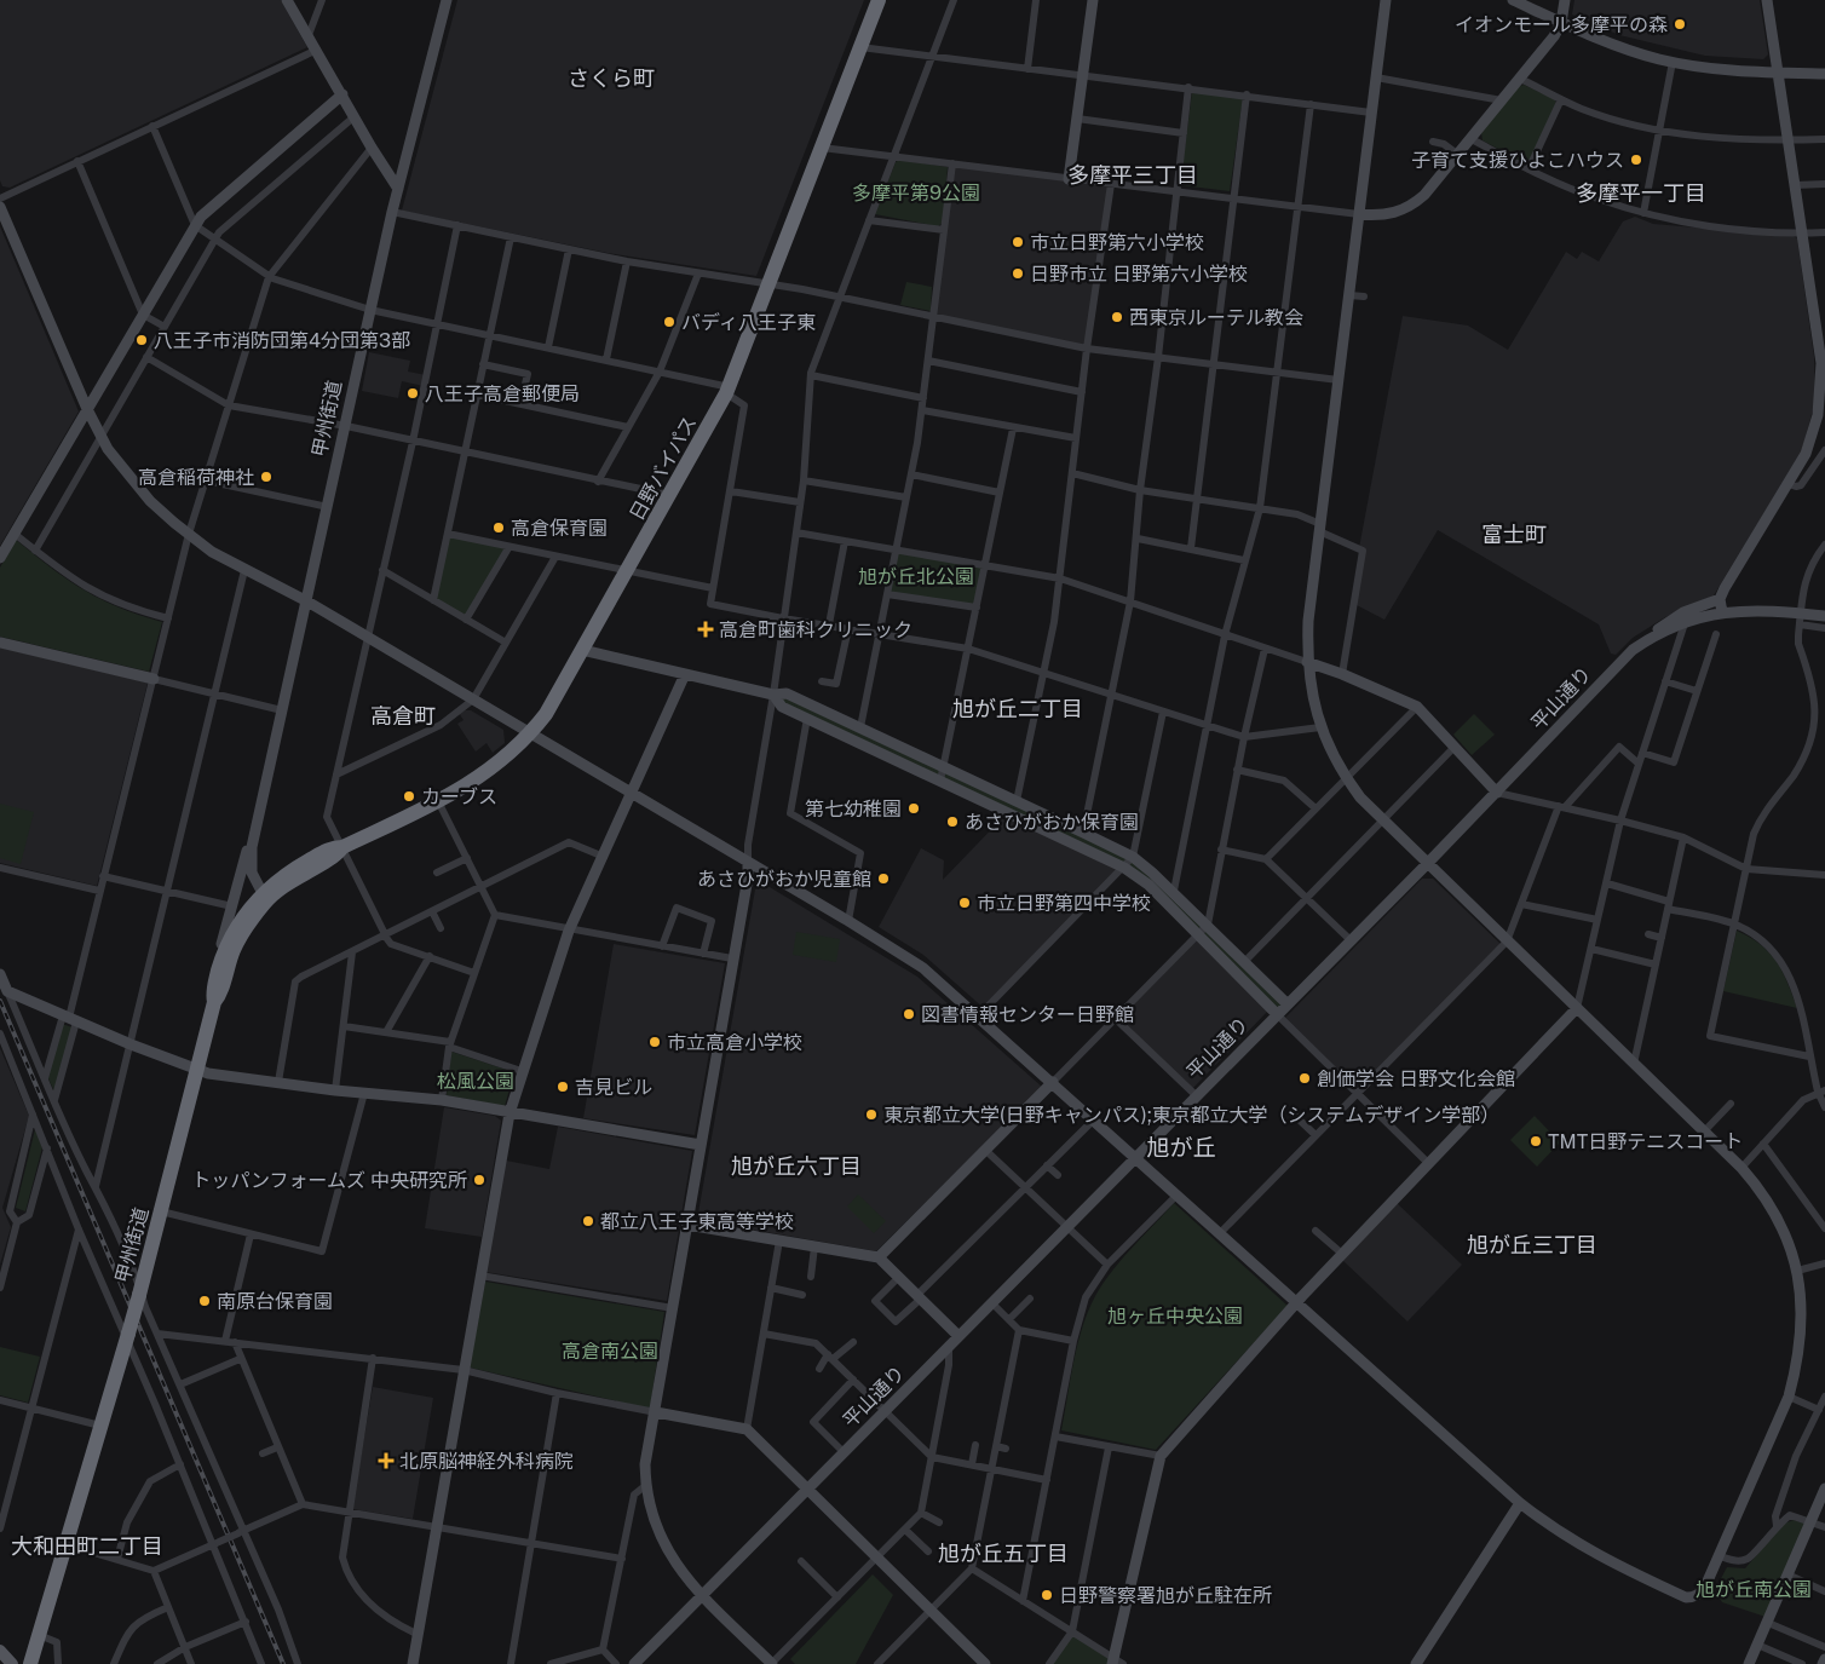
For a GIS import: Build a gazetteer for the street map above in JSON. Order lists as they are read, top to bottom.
{
  "streets": {
    "highway": ["甲州街道", "日野バイパス"],
    "street": ["平山通り"]
  },
  "crossings": [
    ["甲州街道", "日野バイパス"]
  ],
  "districts": [
    "さくら町",
    "多摩平三丁目",
    "多摩平一丁目",
    "富士町",
    "旭が丘二丁目",
    "高倉町",
    "旭が丘",
    "旭が丘六丁目",
    "旭が丘三丁目",
    "大和田町二丁目",
    "旭が丘五丁目"
  ],
  "parks": [
    "多摩平第9公園",
    "旭が丘北公園",
    "松風公園",
    "旭ヶ丘中央公園",
    "高倉南公園",
    "旭が丘南公園"
  ],
  "places": {
    "other": [
      "イオンモール多摩平の森",
      "子育て支援ひよこハウス",
      "市立日野第六小学校",
      "日野市立 日野第六小学校",
      "西東京ルーテル教会",
      "バディ八王子東",
      "八王子市消防団第4分団第3部",
      "八王子高倉郵便局",
      "高倉稲荷神社",
      "高倉保育園",
      "カーブス",
      "第七幼稚園",
      "あさひがおか保育園",
      "あさひがおか児童館",
      "市立日野第四中学校",
      "図書情報センター日野館",
      "市立高倉小学校",
      "創価学会 日野文化会館",
      "吉見ビル",
      "東京都立大学(日野キャンパス);東京都立大学（システムデザイン学部）",
      "TMT日野テニスコート",
      "トッパンフォームズ 中央研究所",
      "都立八王子東高等学校",
      "南原台保育園",
      "日野警察署旭が丘駐在所"
    ],
    "health": ["高倉町歯科クリニック", "北原脳神経外科病院"]
  }
}
